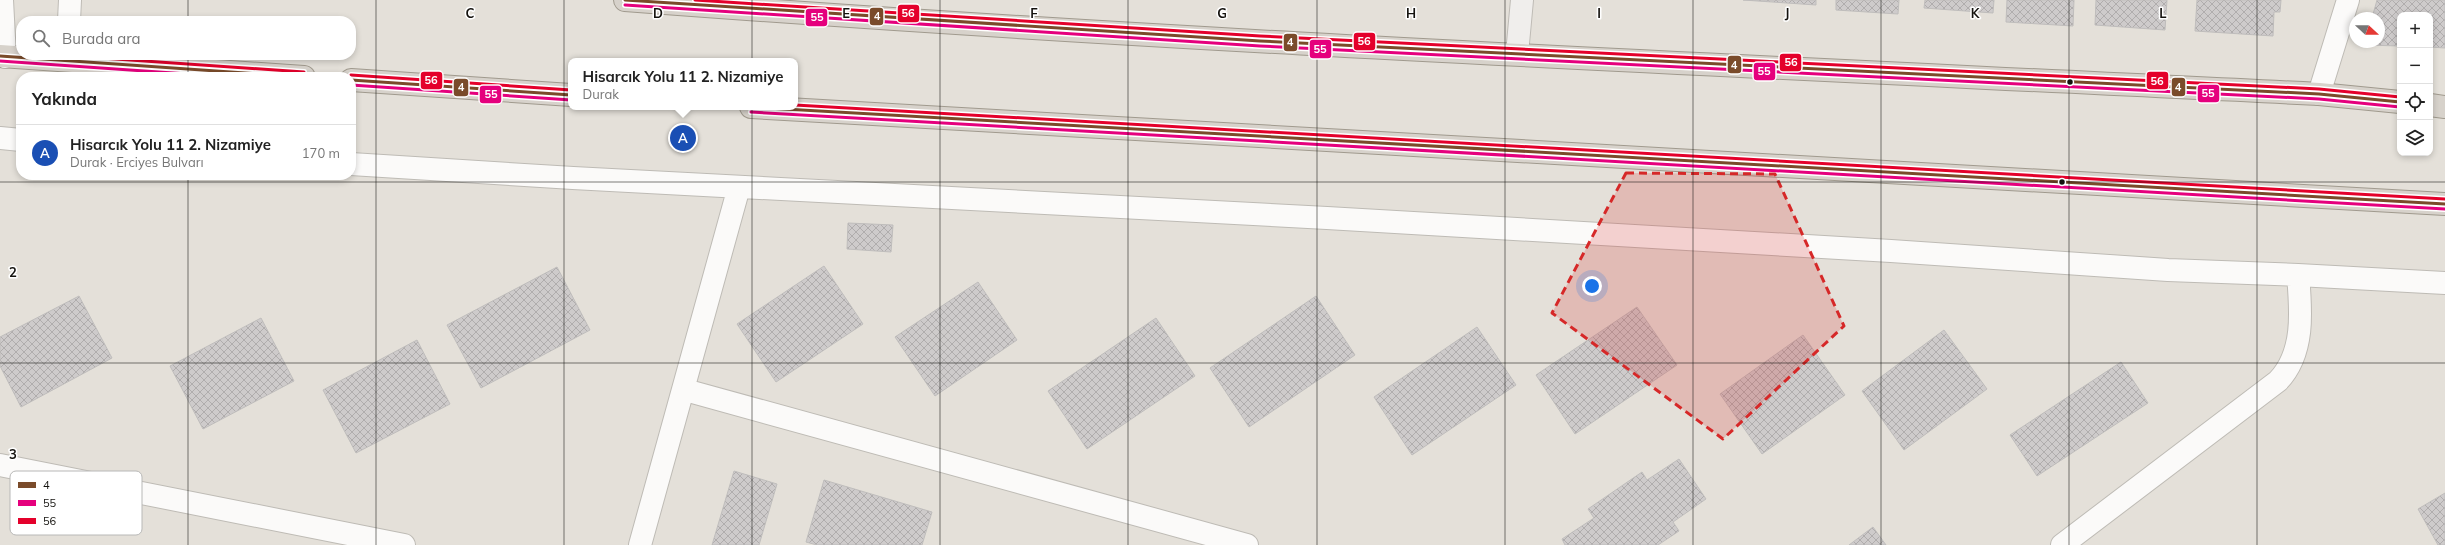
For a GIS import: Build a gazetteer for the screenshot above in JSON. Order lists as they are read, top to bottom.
{
  "lines": ["transit line 4", "transit line 56", "transit line 55"],
  "legend": ["4", "55", "56"],
  "north": "right",
  "page": {
    "map_buttons": ["+", "−"],
    "search": "Burada ara",
    "popup": ["Hisarcık Yolu 11 2. Nizamiye", "Durak"],
    "heading": "Yakında",
    "pins": "A",
    "list": [
      {
        "mark": "A",
        "name": "Hisarcık Yolu 11 2. Nizamiye",
        "note": "Durak · Erciyes Bulvarı",
        "value": "170 m"
      }
    ]
  },
  "grid": {
    "columns": [
      "C",
      "D",
      "E",
      "F",
      "G",
      "H",
      "I",
      "J",
      "K",
      "L"
    ],
    "rows": ["2", "3"]
  }
}
